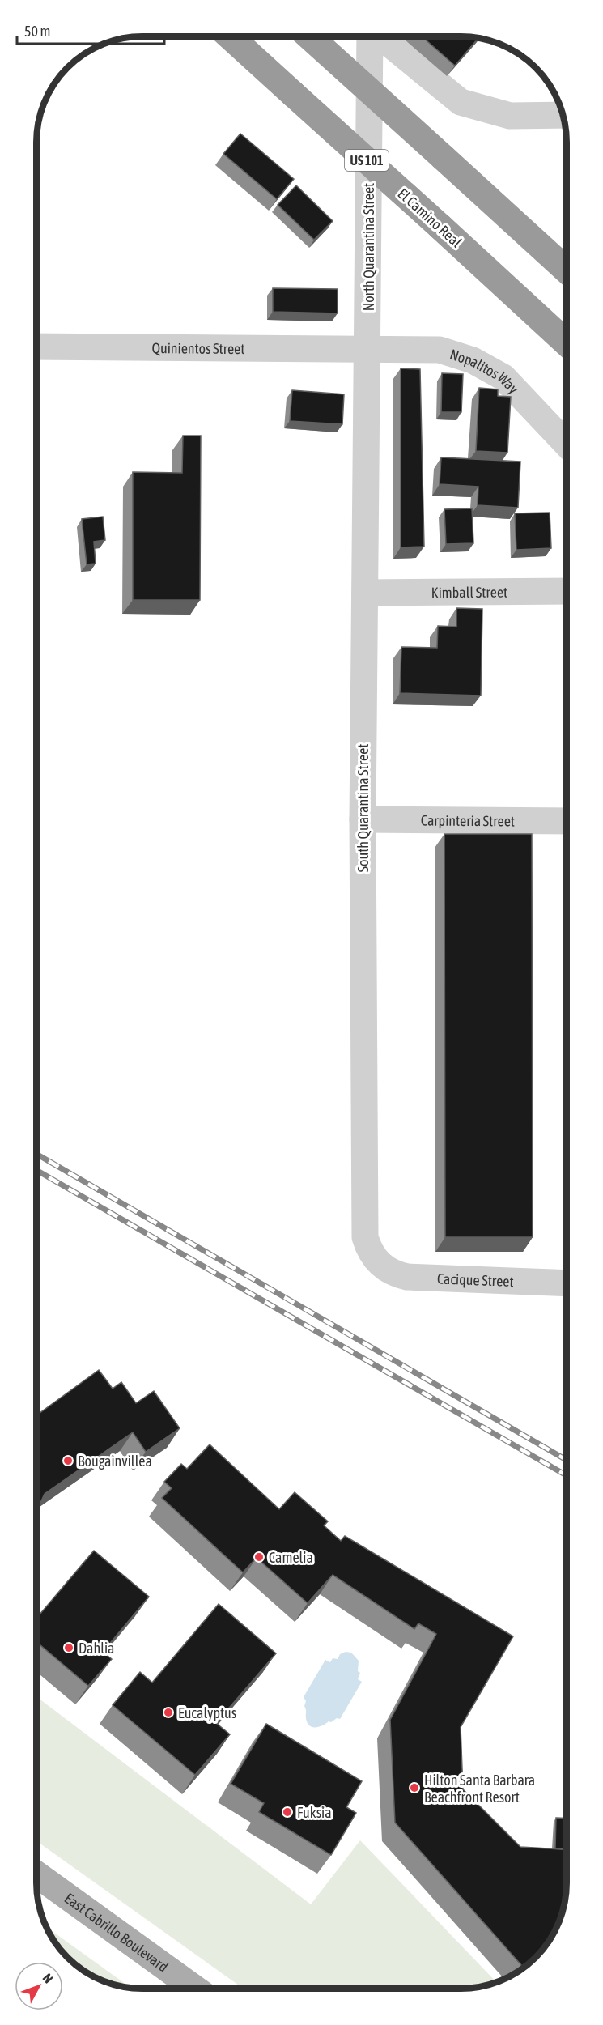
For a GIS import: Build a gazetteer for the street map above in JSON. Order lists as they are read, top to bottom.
{
  "streets": {
    "highway": ["US 101", "El Camino Real"],
    "main road": ["East Cabrillo Boulevard"],
    "street": [
      "North Quarantina Street",
      "Quinientos Street",
      "Nopalitos Way",
      "Kimball Street",
      "South Quarantina Street",
      "Carpinteria Street",
      "Cacique Street"
    ]
  },
  "crossings": [
    ["North Quarantina Street", "Quinientos Street"],
    ["North Quarantina Street", "Nopalitos Way"],
    ["North Quarantina Street", "South Quarantina Street"],
    ["Quinientos Street", "Nopalitos Way"],
    ["Quinientos Street", "South Quarantina Street"],
    ["Nopalitos Way", "South Quarantina Street"],
    ["Kimball Street", "South Quarantina Street"],
    ["South Quarantina Street", "Carpinteria Street"],
    ["South Quarantina Street", "Cacique Street"]
  ],
  "places": [
    "Bougainvillea",
    "Camelia",
    "Dahlia",
    "Eucalyptus",
    "Hilton Santa Barbara Beachfront Resort",
    "Fuksia"
  ],
  "scale_bar": "50 m",
  "north": "top right"
}
